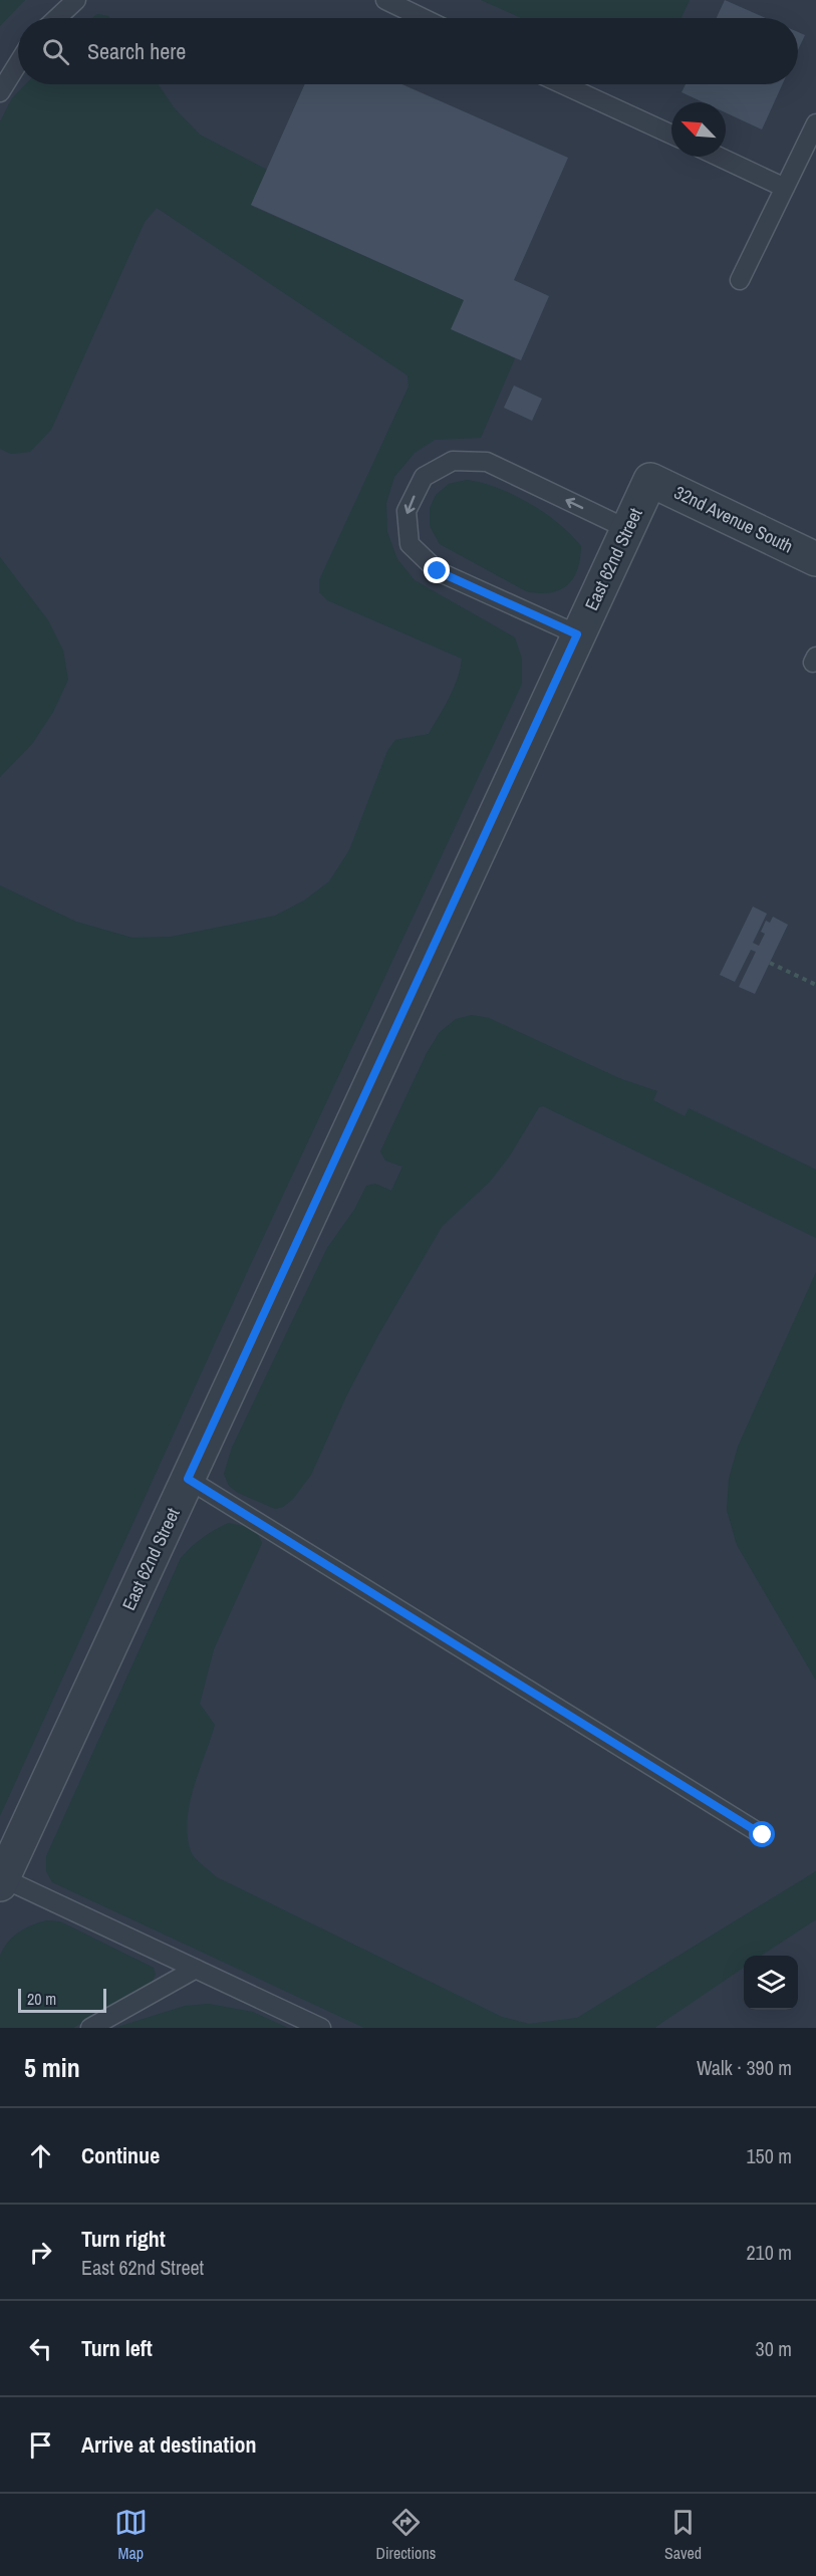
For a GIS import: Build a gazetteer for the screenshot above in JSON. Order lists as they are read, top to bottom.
{
  "streets": {
    "street": ["32nd Avenue South", "East 62nd Street"]
  },
  "crossings": [
    ["32nd Avenue South", "East 62nd Street"]
  ],
  "scale_bar": "20 m",
  "north": "top left",
  "page": {
    "search": "Search here",
    "scale": "20 m",
    "heading": ["5 min", "Walk · 390 m"],
    "list": [
      ["Continue", "150 m"],
      ["Turn right", "East 62nd Street", "210 m"],
      ["Turn left", "30 m"],
      "Arrive at destination"
    ],
    "nav": ["Map", "Directions", "Saved"]
  }
}
